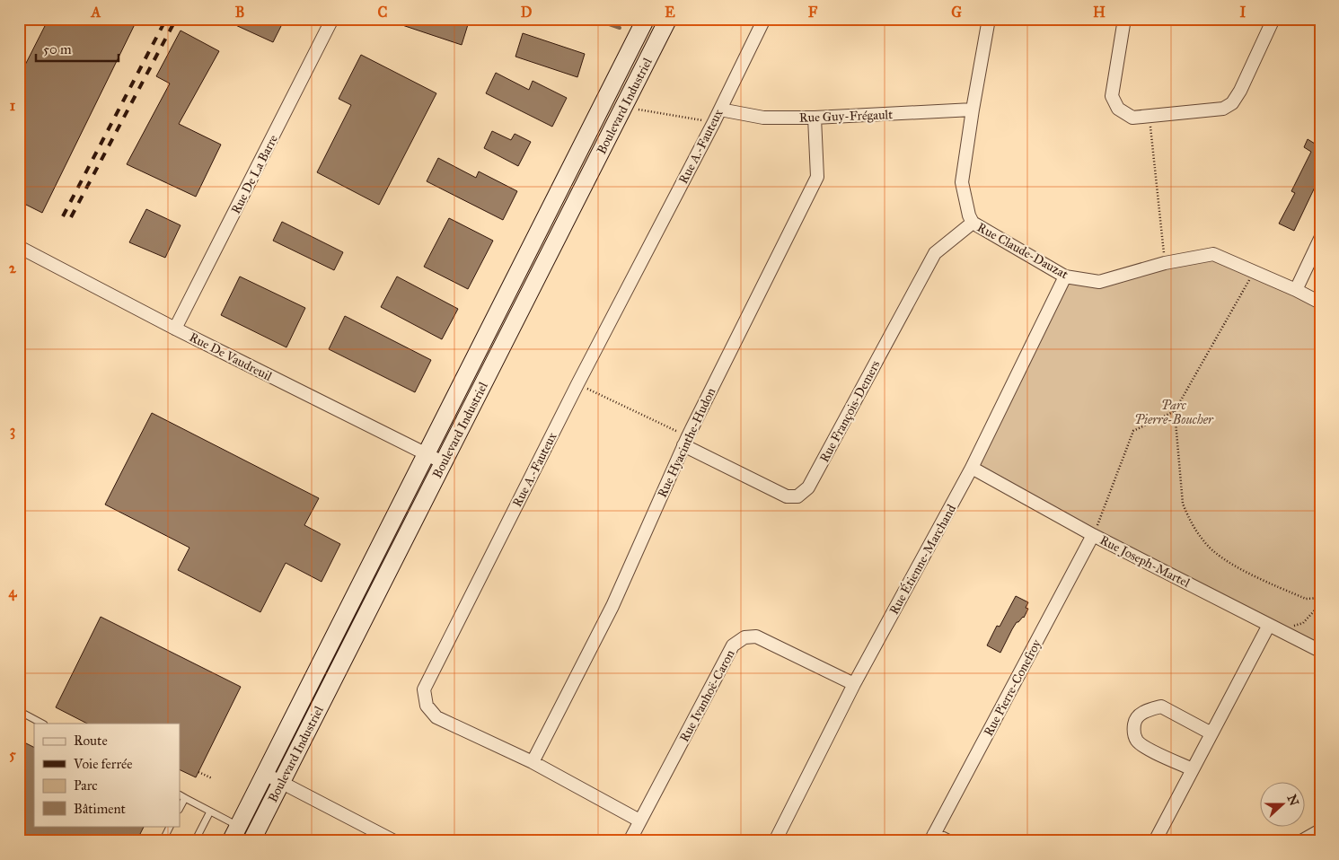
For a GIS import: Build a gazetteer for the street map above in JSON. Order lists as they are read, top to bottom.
{
  "streets": {
    "street": [
      "Boulevard Industriel",
      "Rue Guy-Frégault",
      "Rue A.-Fauteux",
      "Rue De La Barre",
      "Rue Claude-Dauzat",
      "Rue De Vaudreuil",
      "Rue François-Demers",
      "Rue Hyacinthe-Hudon",
      "Rue Étienne-Marchand",
      "Rue Joseph-Martel",
      "Rue Pierre-Conefroy",
      "Rue Ivanhoë-Caron"
    ]
  },
  "crossings": [
    ["Boulevard Industriel", "Rue De Vaudreuil"],
    ["Rue Guy-Frégault", "Rue A.-Fauteux"],
    ["Rue Guy-Frégault", "Rue Claude-Dauzat"],
    ["Rue Guy-Frégault", "Rue Hyacinthe-Hudon"],
    ["Rue A.-Fauteux", "Rue Hyacinthe-Hudon"],
    ["Rue A.-Fauteux", "Rue Ivanhoë-Caron"],
    ["Rue De La Barre", "Rue De Vaudreuil"],
    ["Rue Claude-Dauzat", "Rue François-Demers"],
    ["Rue Claude-Dauzat", "Rue Étienne-Marchand"],
    ["Rue François-Demers", "Rue Hyacinthe-Hudon"],
    ["Rue Étienne-Marchand", "Rue Joseph-Martel"],
    ["Rue Étienne-Marchand", "Rue Ivanhoë-Caron"],
    ["Rue Joseph-Martel", "Rue Pierre-Conefroy"]
  ],
  "parks": ["Parc Pierre-Boucher"],
  "legend": [
    "Route",
    "Voie ferrée",
    "Parc",
    "Bâtiment"
  ],
  "scale_bar": "50 m",
  "north": "right",
  "grid": {
    "columns": [
      "A",
      "B",
      "C",
      "D",
      "E",
      "F",
      "G",
      "H",
      "I"
    ],
    "rows": [
      "1",
      "2",
      "3",
      "4",
      "5"
    ]
  }
}
